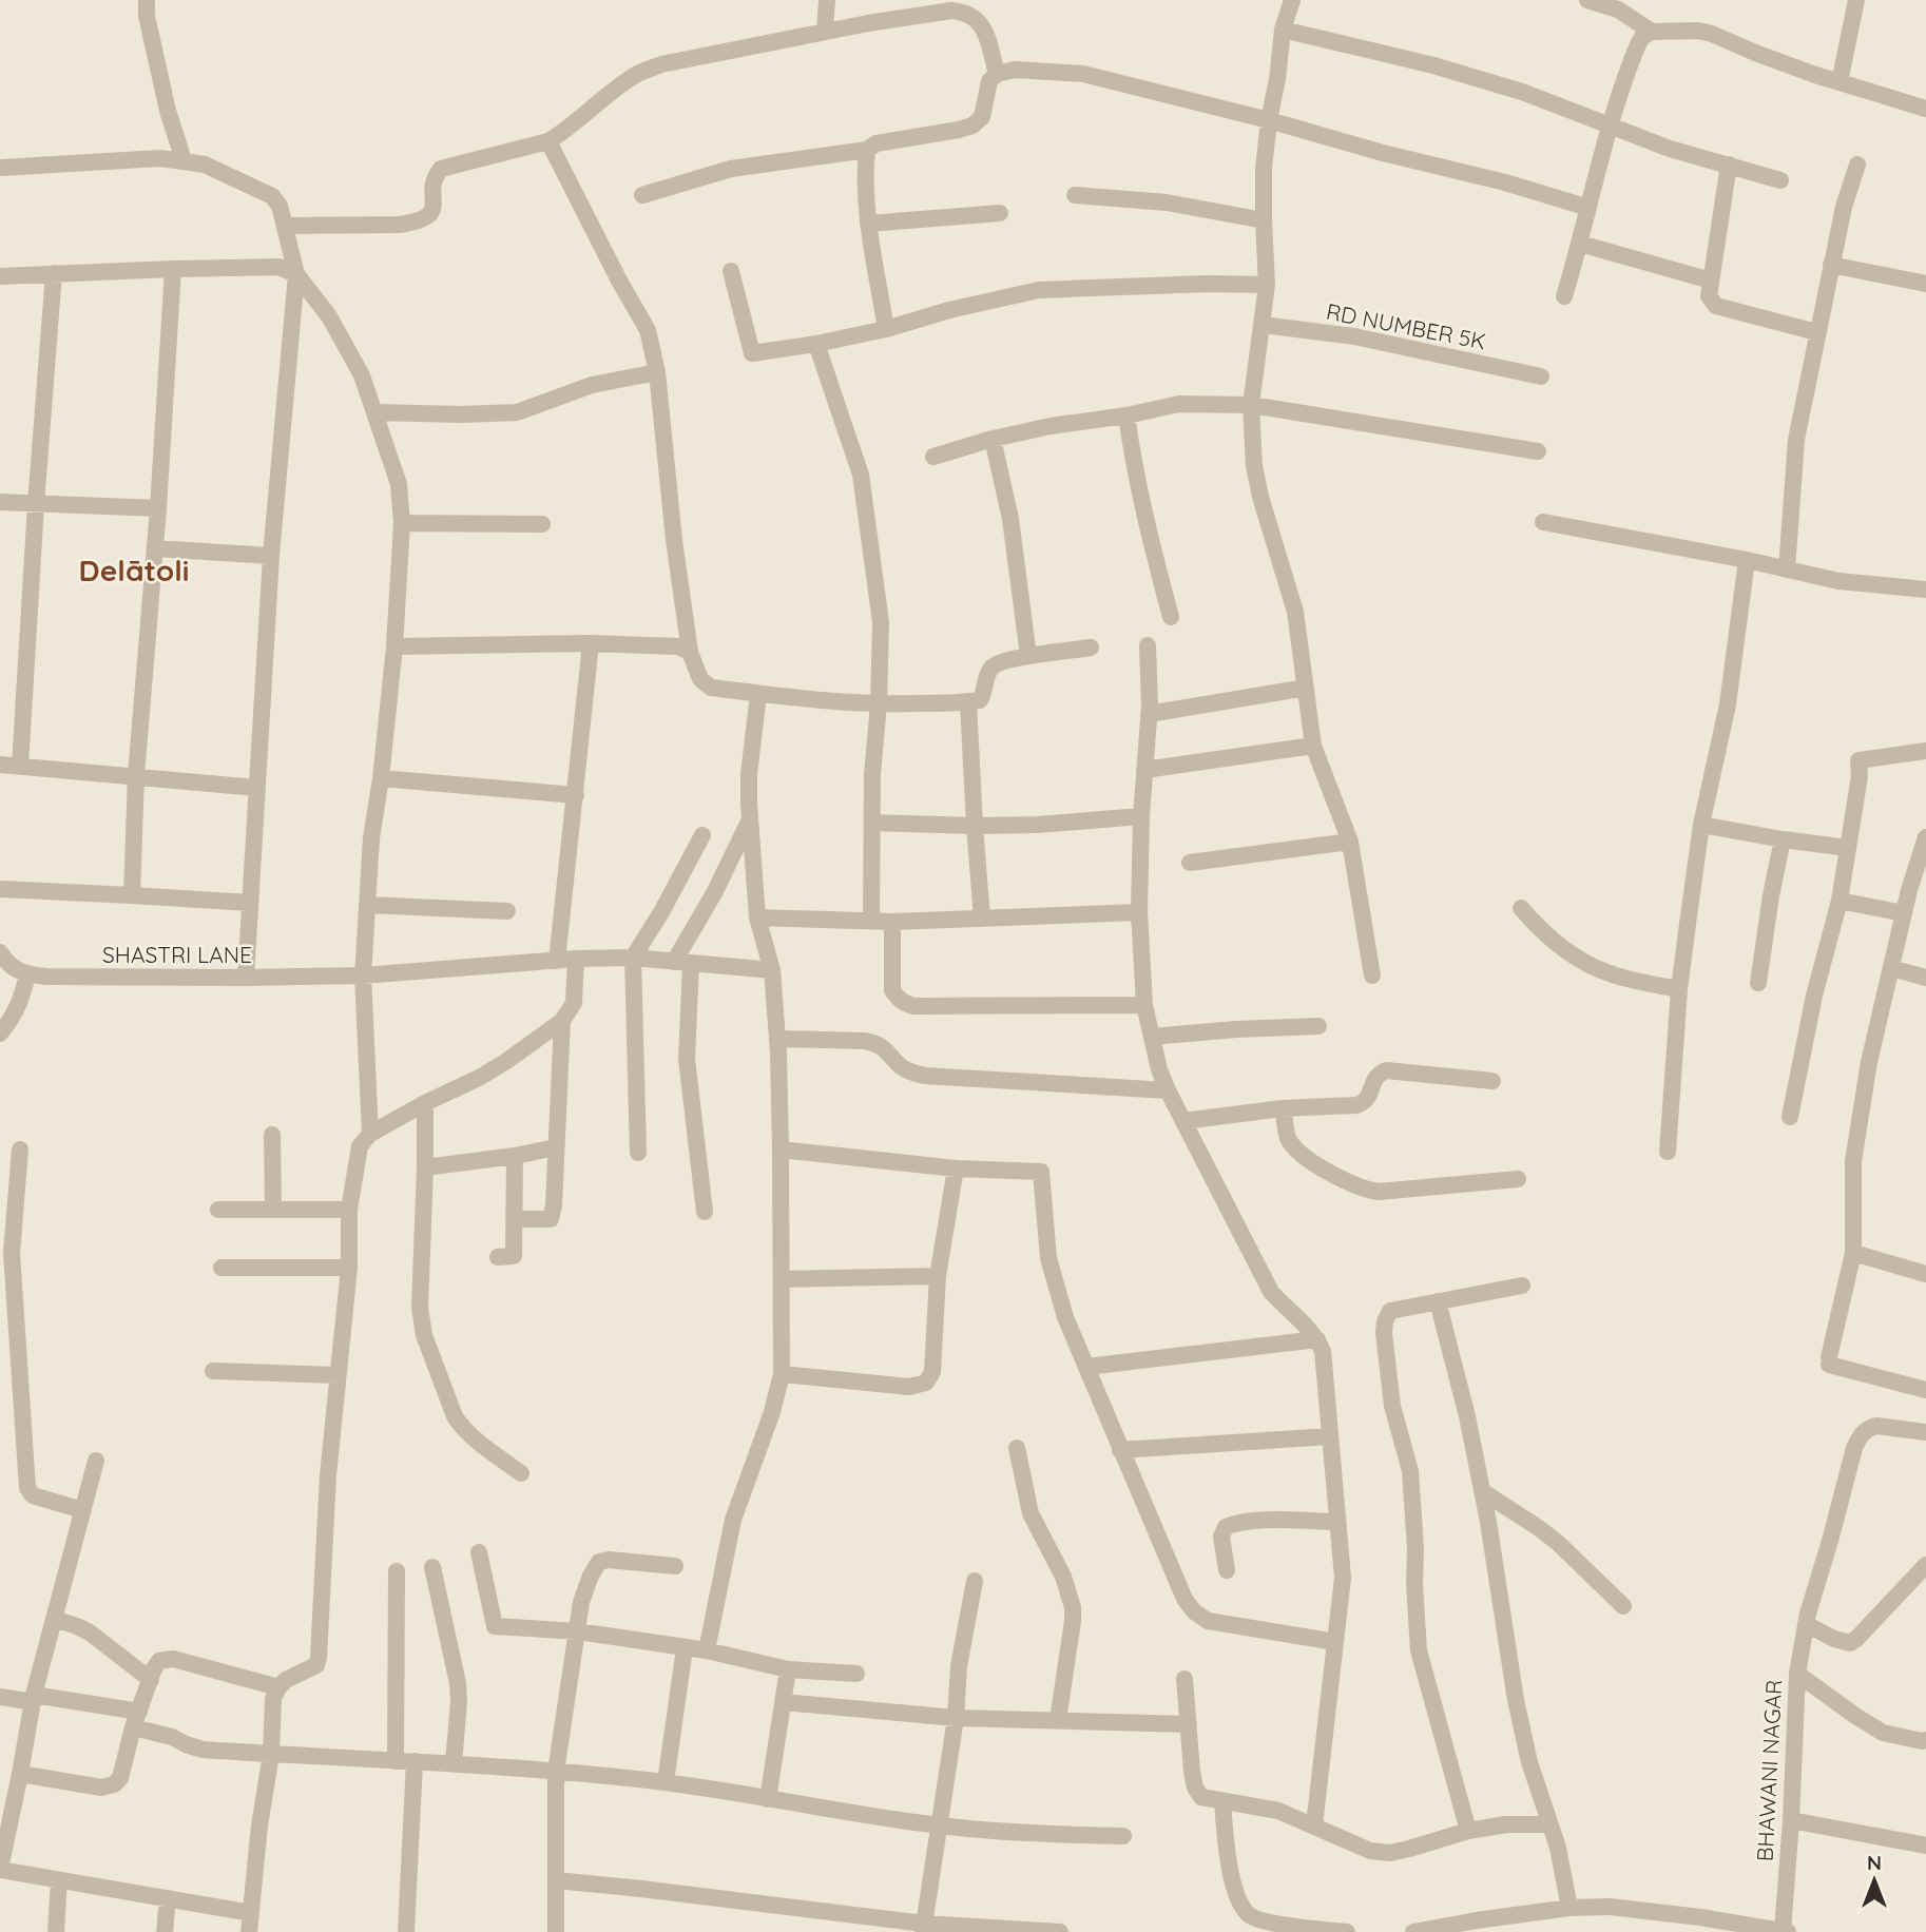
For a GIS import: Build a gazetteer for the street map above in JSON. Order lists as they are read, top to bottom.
{
  "streets": {
    "street": ["RD NUMBER 5K", "SHASTRI LANE", "BHAWANI NAGAR"]
  },
  "districts": ["Delātoli"],
  "north": "top"
}
